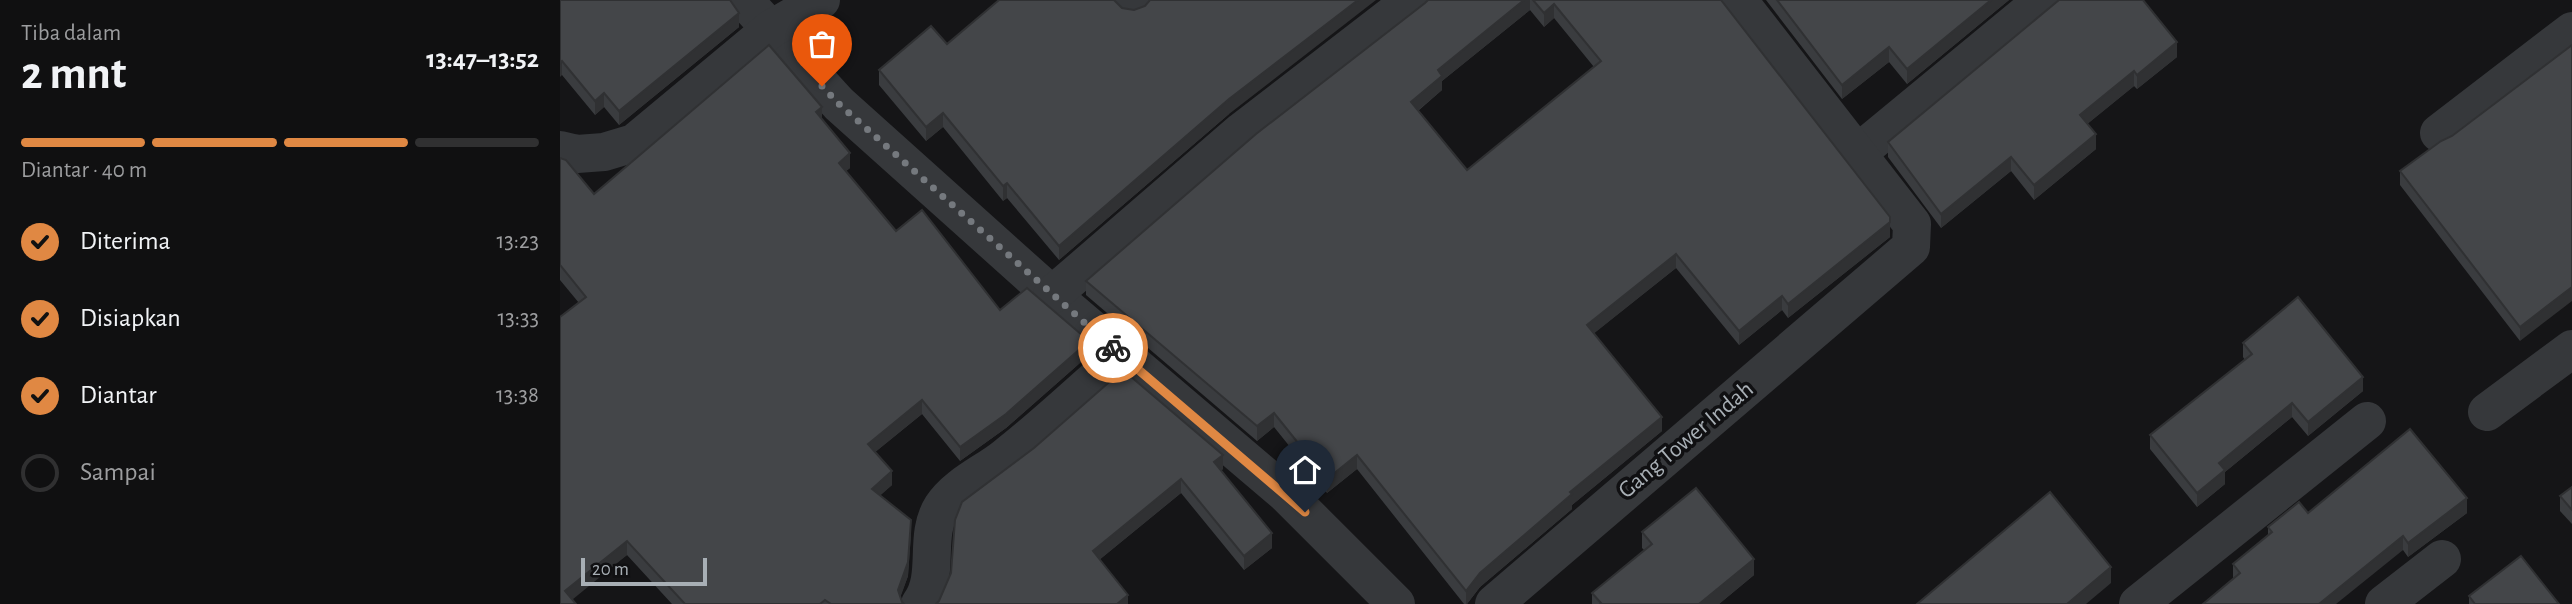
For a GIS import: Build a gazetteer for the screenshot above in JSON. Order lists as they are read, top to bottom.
{
  "streets": {
    "street": ["Gang Tower Indah"]
  },
  "scale_bar": "20 m",
  "page": {
    "heading": ["2 mnt", "Tiba dalam", "13:47–13:52"],
    "bar": "Diantar · 40 m",
    "list": [
      ["Diterima", "13:23"],
      ["Disiapkan", "13:33"],
      ["Diantar", "13:38"],
      "Sampai"
    ],
    "scale": "20 m"
  }
}
